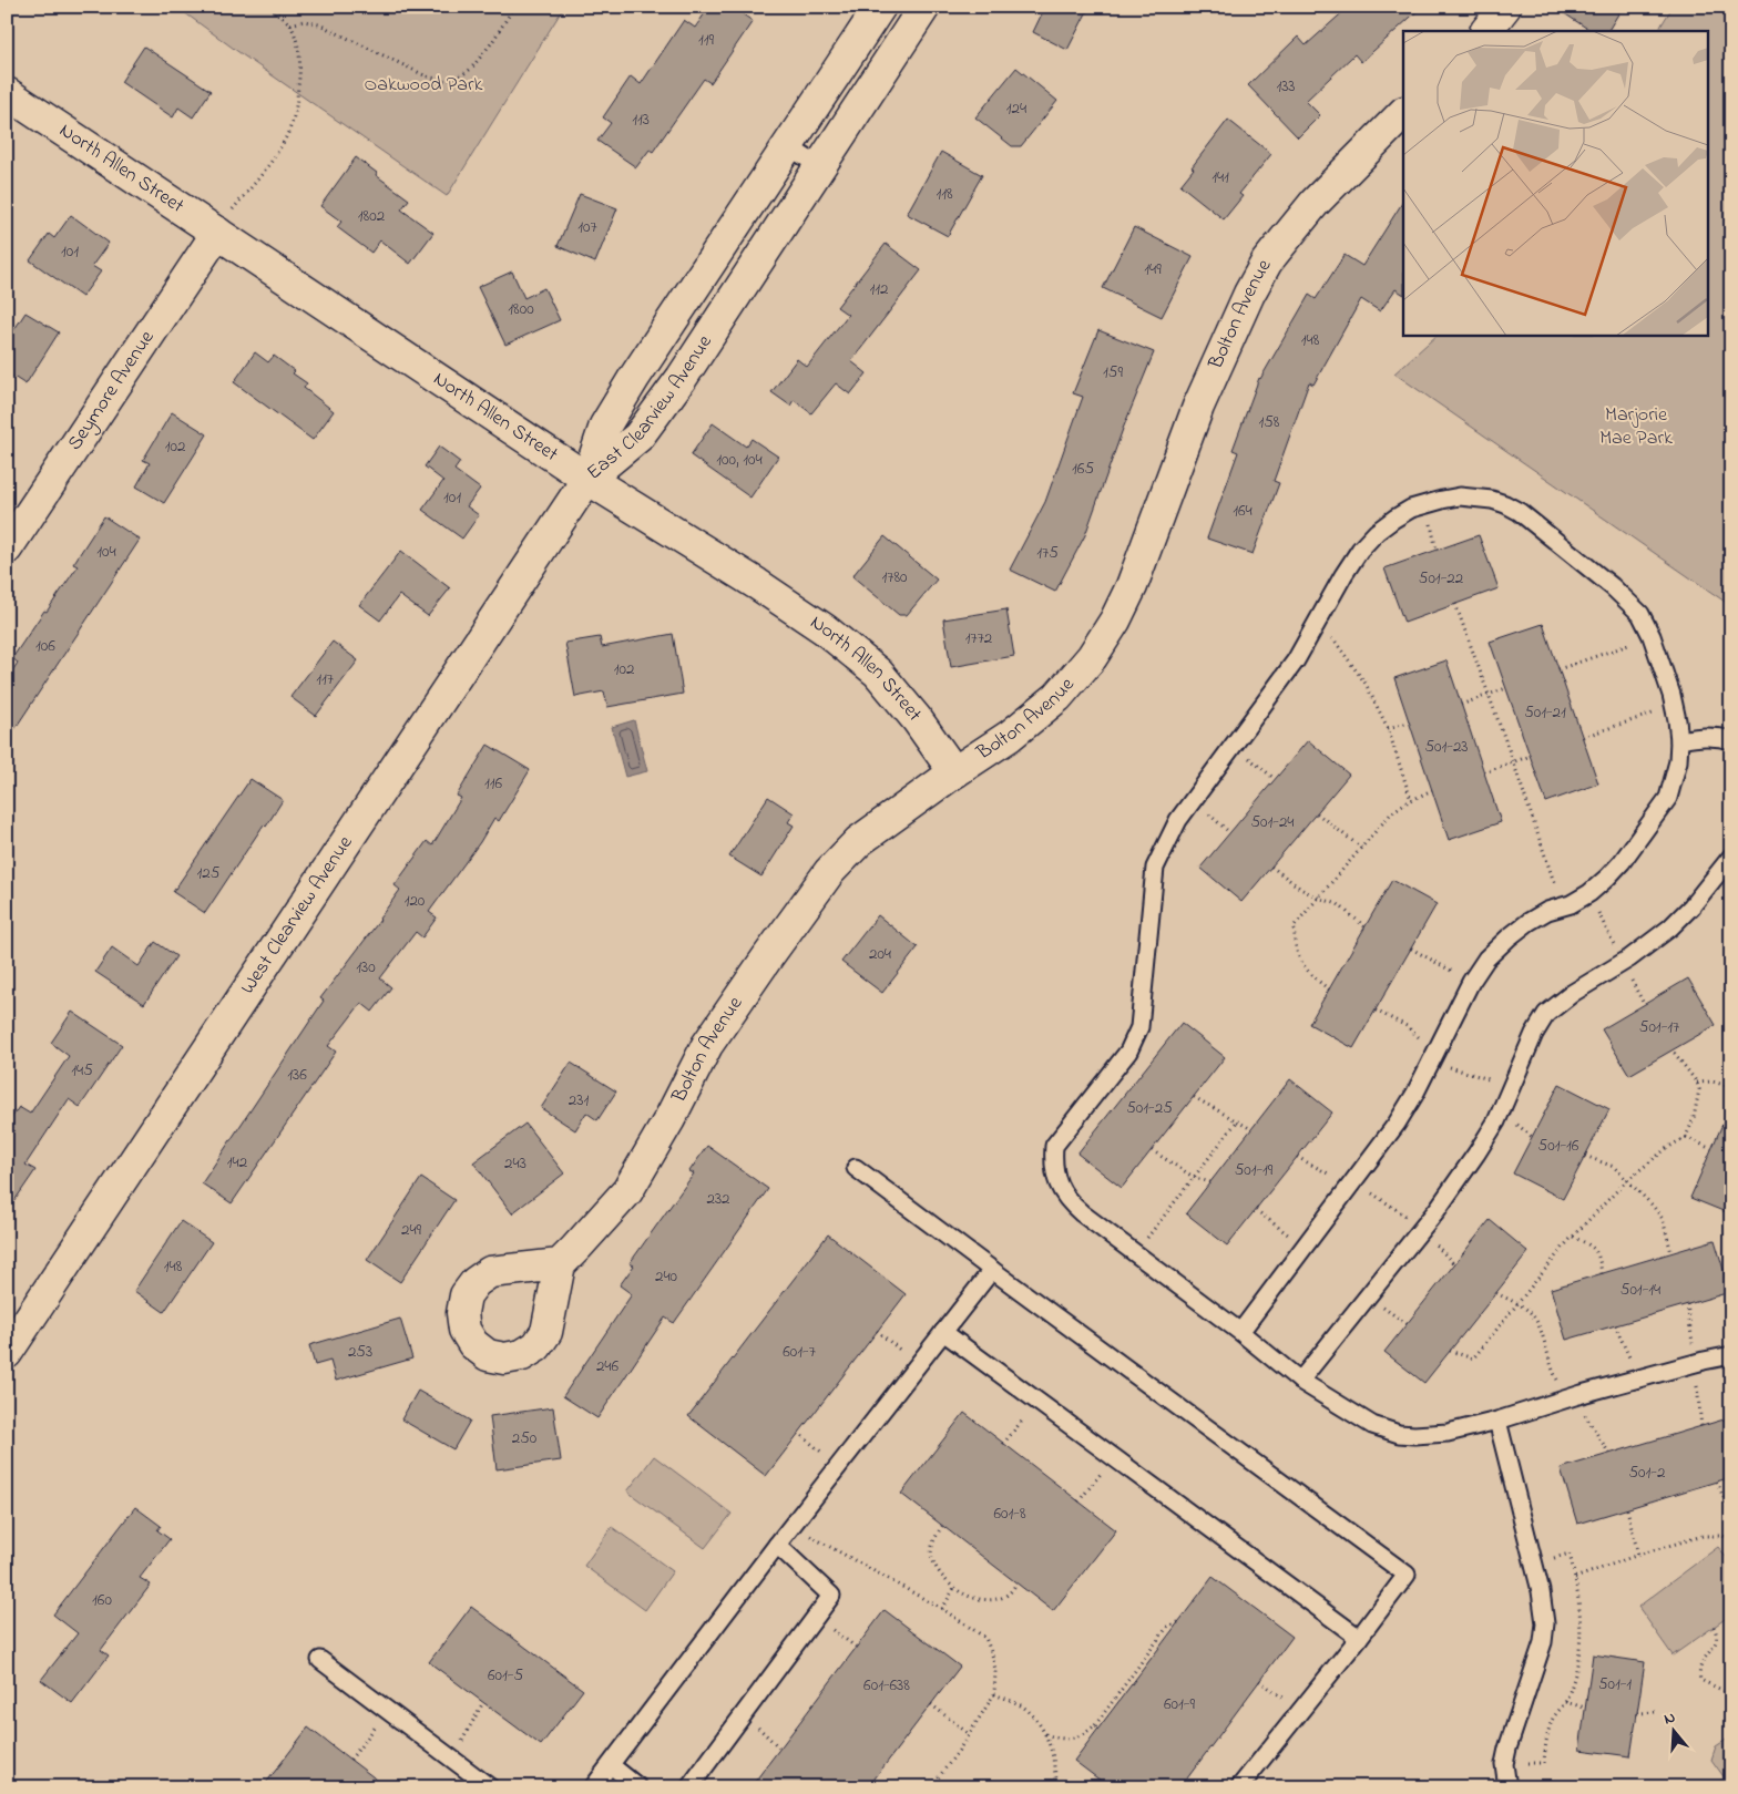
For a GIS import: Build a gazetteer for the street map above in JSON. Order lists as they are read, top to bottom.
{
  "streets": {
    "street": [
      "North Allen Street",
      "Bolton Avenue",
      "Seymore Avenue",
      "East Clearview Avenue",
      "West Clearview Avenue"
    ]
  },
  "crossings": [
    ["North Allen Street", "Bolton Avenue"],
    ["North Allen Street", "Seymore Avenue"],
    ["North Allen Street", "East Clearview Avenue"],
    ["North Allen Street", "West Clearview Avenue"],
    ["East Clearview Avenue", "West Clearview Avenue"]
  ],
  "parks": ["Oakwood Park", "Marjorie Mae Park"],
  "house_numbers": [
    "119",
    "133",
    "124",
    "113",
    "141",
    "118",
    "1802",
    "107",
    "101",
    "149",
    "112",
    "1800",
    "148",
    "159",
    "158",
    "102",
    "100, 104",
    "165",
    "101",
    "164",
    "104",
    "175",
    "1780",
    "501-22",
    "1772",
    "106",
    "102",
    "117",
    "501-21",
    "501-23",
    "116",
    "501-24",
    "125",
    "120",
    "204",
    "130",
    "501-17",
    "145",
    "136",
    "231",
    "501-25",
    "501-16",
    "142",
    "243",
    "501-19",
    "232",
    "249",
    "148",
    "240",
    "501-14",
    "253",
    "601-7",
    "246",
    "250",
    "501-2",
    "601-8",
    "160",
    "601-5",
    "501-1",
    "601-638",
    "601-9"
  ],
  "north": "top"
}
